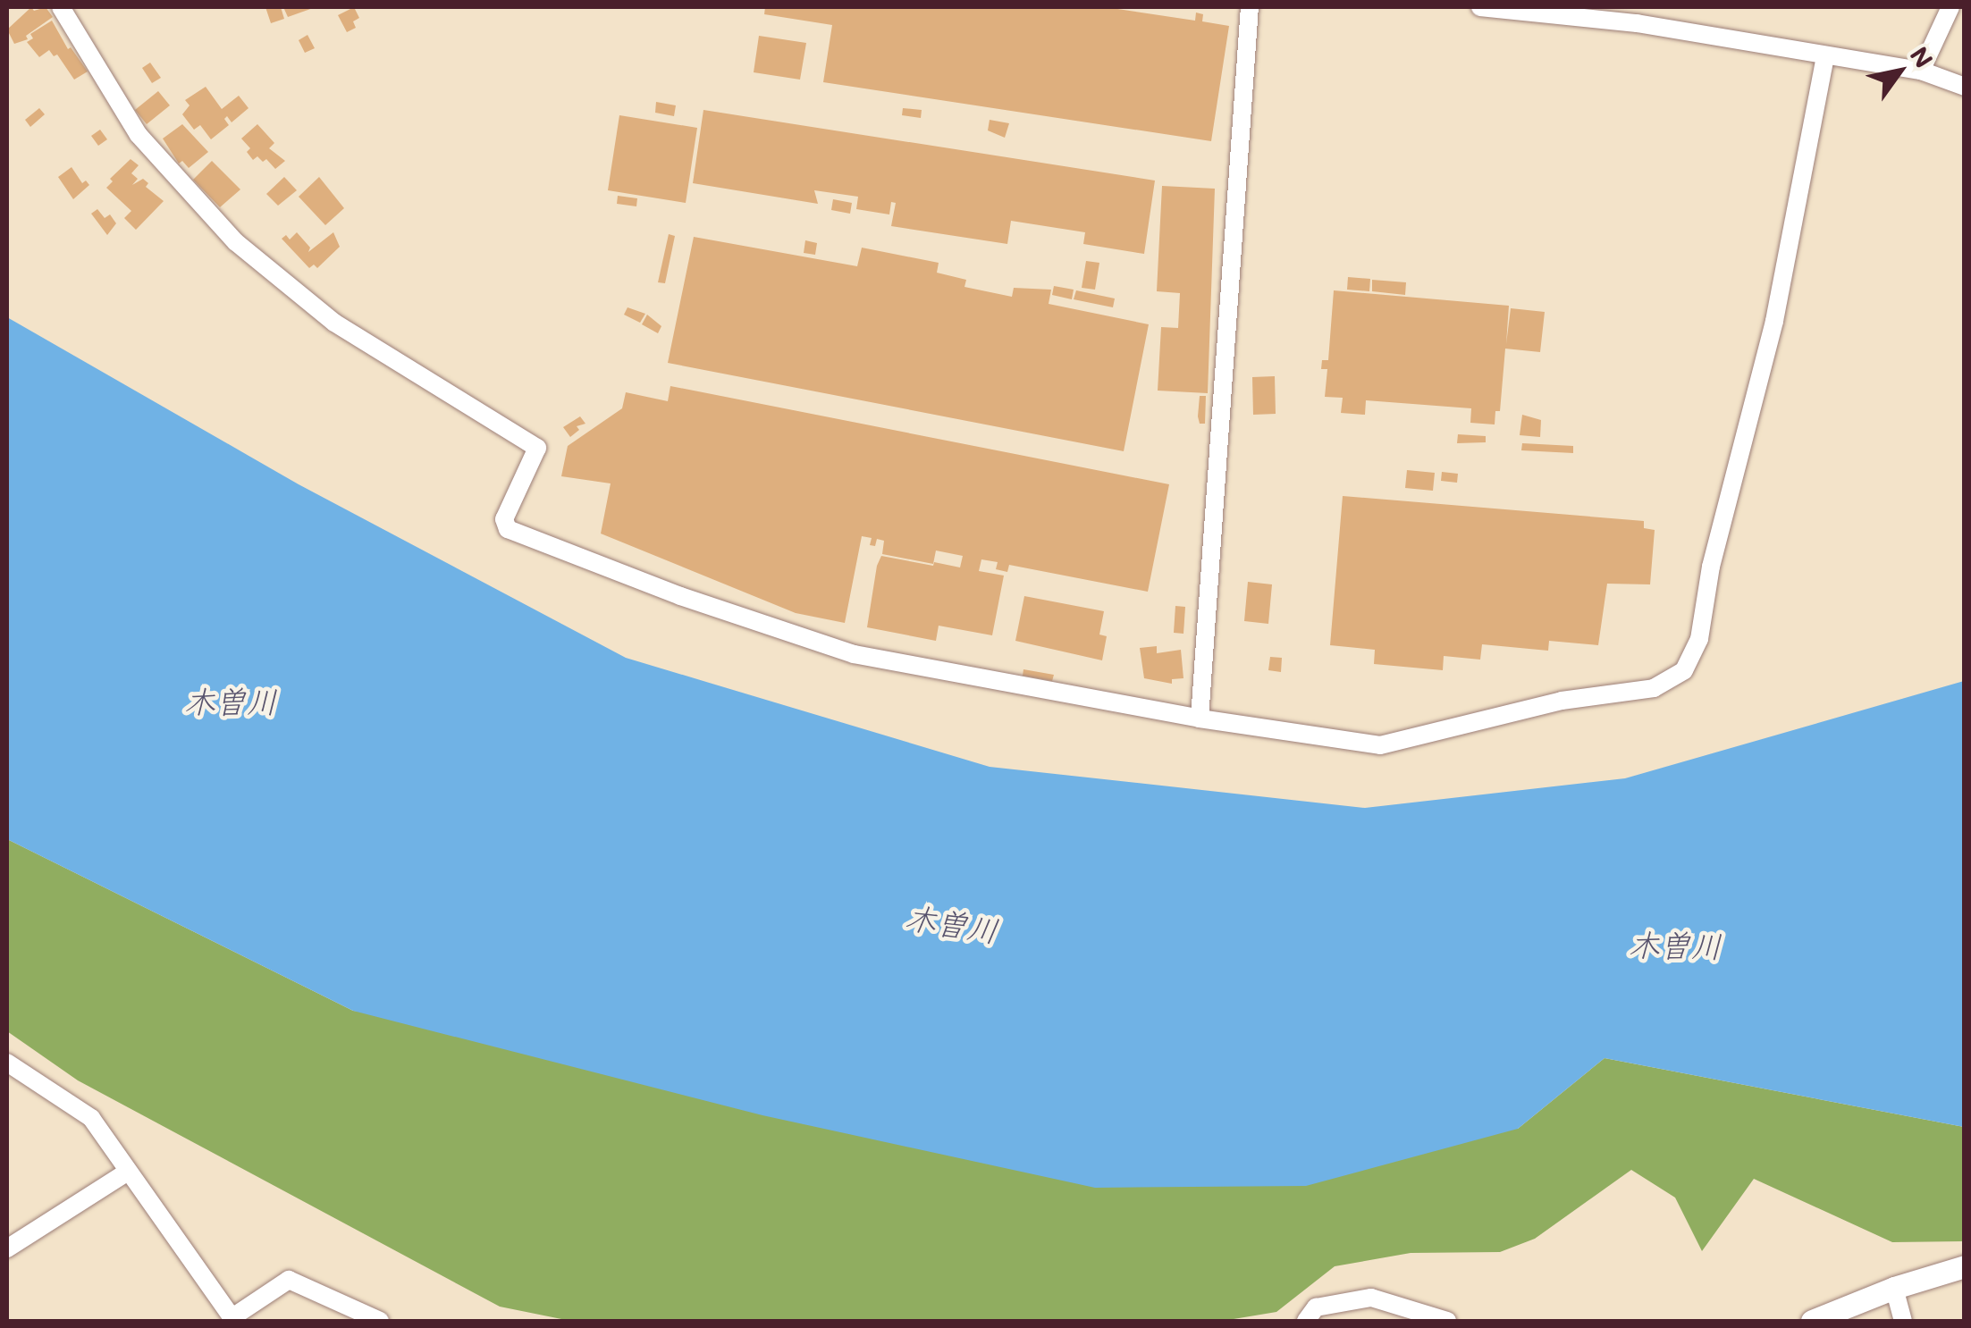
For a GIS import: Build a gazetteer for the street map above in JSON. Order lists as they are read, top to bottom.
{
  "water": ["木曽川"],
  "north": "top right"
}
